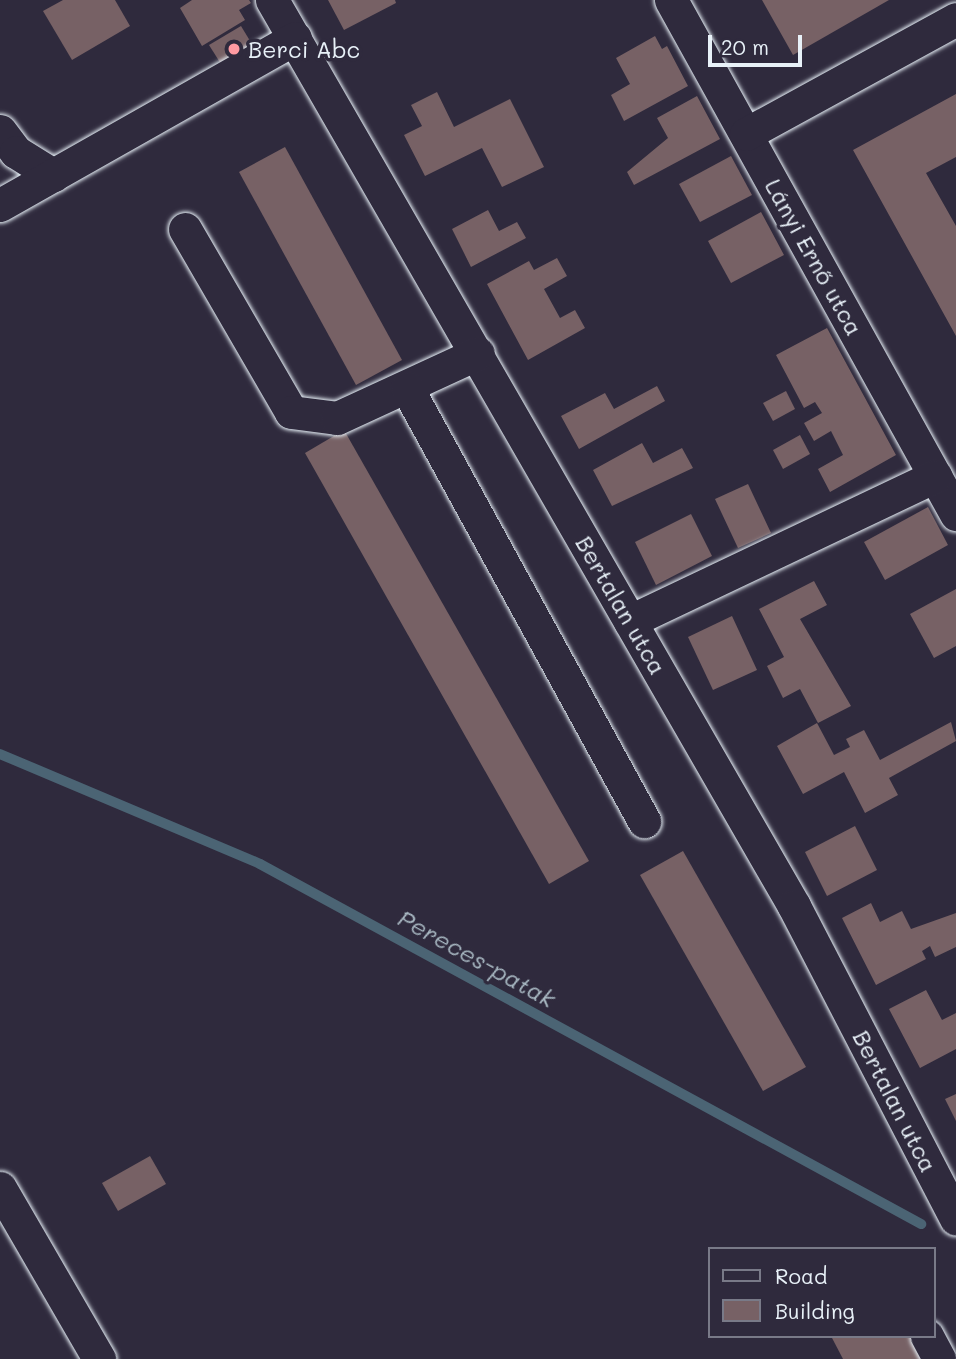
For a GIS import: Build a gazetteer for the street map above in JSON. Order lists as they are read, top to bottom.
{
  "streets": {
    "street": ["Lányi Ernő utca", "Bertalan utca"]
  },
  "water": ["Pereces-patak"],
  "places": ["Berci Abc"],
  "legend": ["Road", "Building"],
  "scale_bar": "20 m"
}
